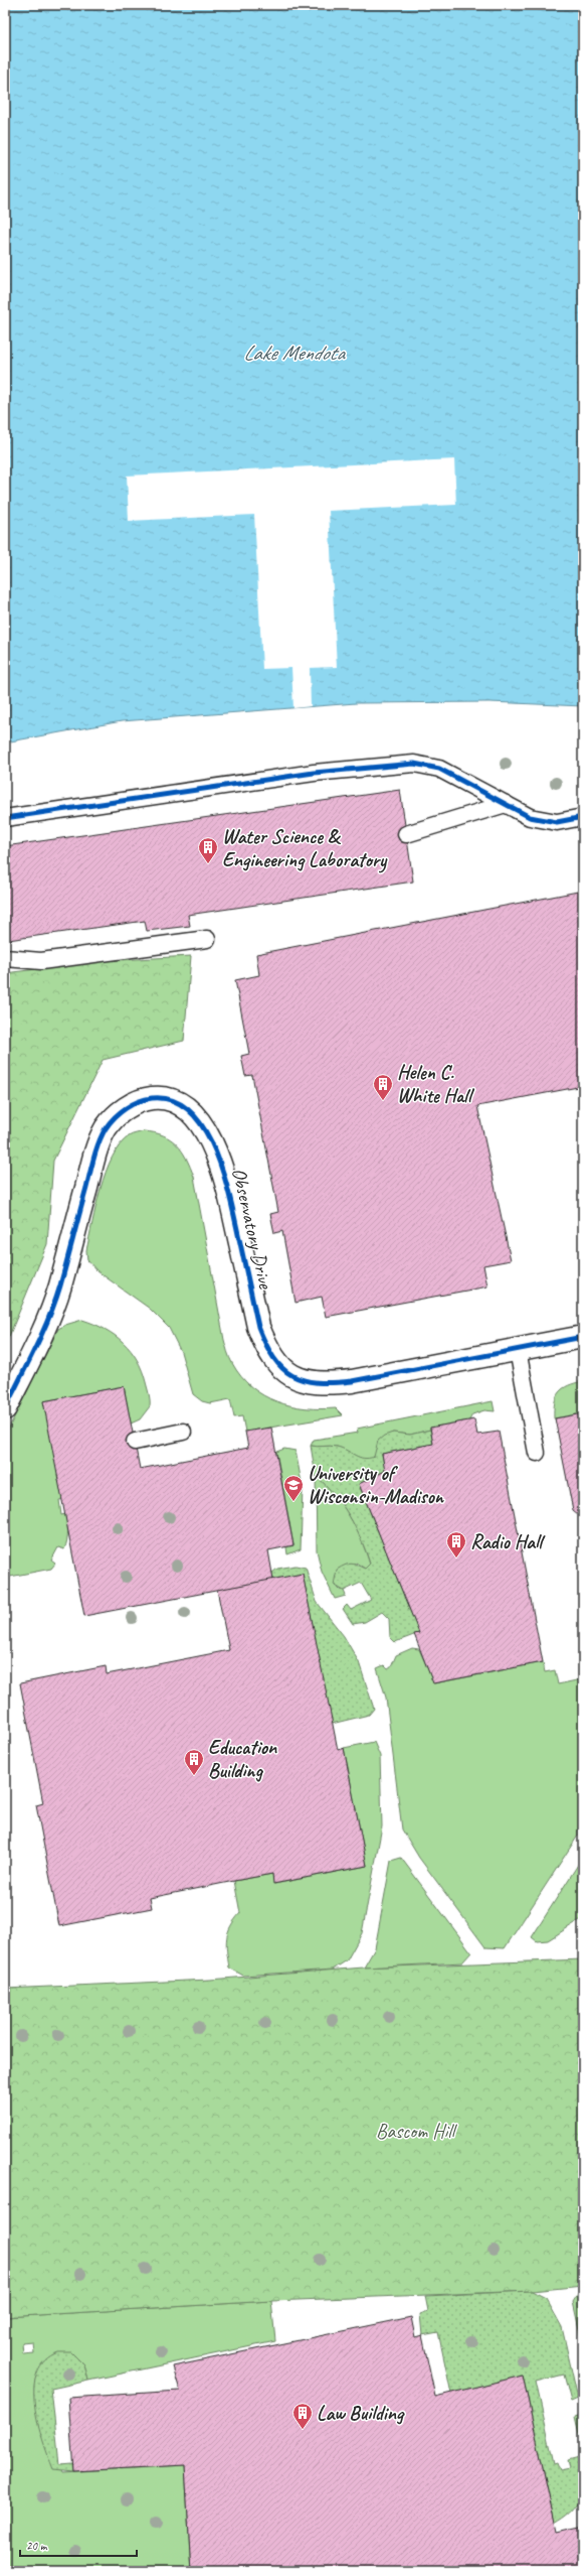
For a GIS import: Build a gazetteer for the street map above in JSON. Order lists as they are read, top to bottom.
{
  "streets": {
    "street": ["Observatory Drive"]
  },
  "water": ["Lake Mendota"],
  "parks": ["Bascom Hill"],
  "places": {
    "building": [
      "Water Science & Engineering Laboratory",
      "Helen C. White Hall",
      "Radio Hall",
      "Education Building",
      "Law Building"
    ],
    "school or university": ["University of Wisconsin-Madison"]
  },
  "scale_bar": "20 m"
}
